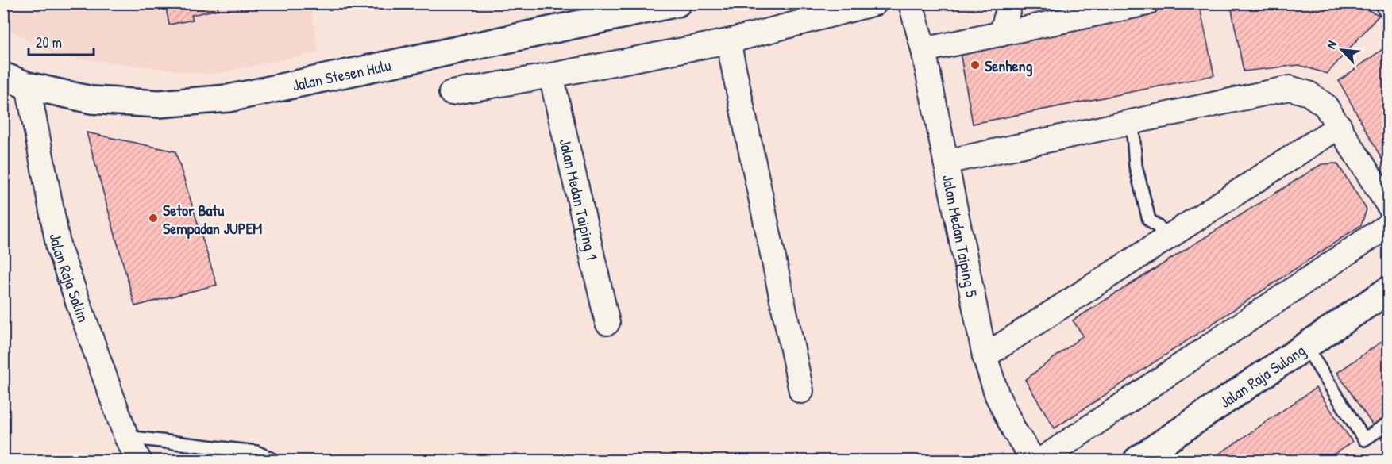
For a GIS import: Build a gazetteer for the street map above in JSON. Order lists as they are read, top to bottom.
{
  "streets": {
    "main road": ["Jalan Stesen Hulu", "Jalan Raja Sulong"],
    "street": ["Jalan Medan Taiping 1", "Jalan Medan Taiping 5", "Jalan Raja Salim"]
  },
  "crossings": [
    ["Jalan Stesen Hulu", "Jalan Raja Salim"]
  ],
  "places": ["Senheng", "Setor Batu Sempadan JUPEM"],
  "scale_bar": "20 m",
  "north": "top left"
}
